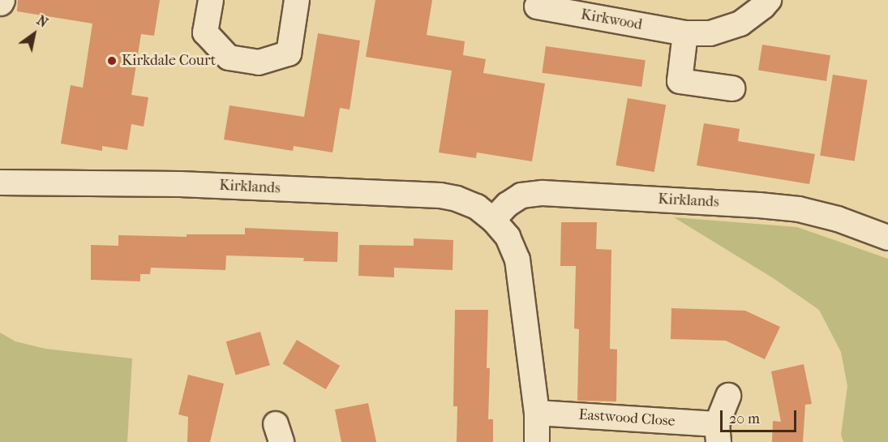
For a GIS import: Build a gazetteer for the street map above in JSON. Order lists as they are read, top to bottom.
{
  "streets": {
    "street": ["Kirkwood", "Kirklands", "Eastwood Close"]
  },
  "crossings": [
    ["Kirklands", "Eastwood Close"]
  ],
  "places": ["Kirkdale Court"],
  "scale_bar": "20 m",
  "north": "top right"
}
